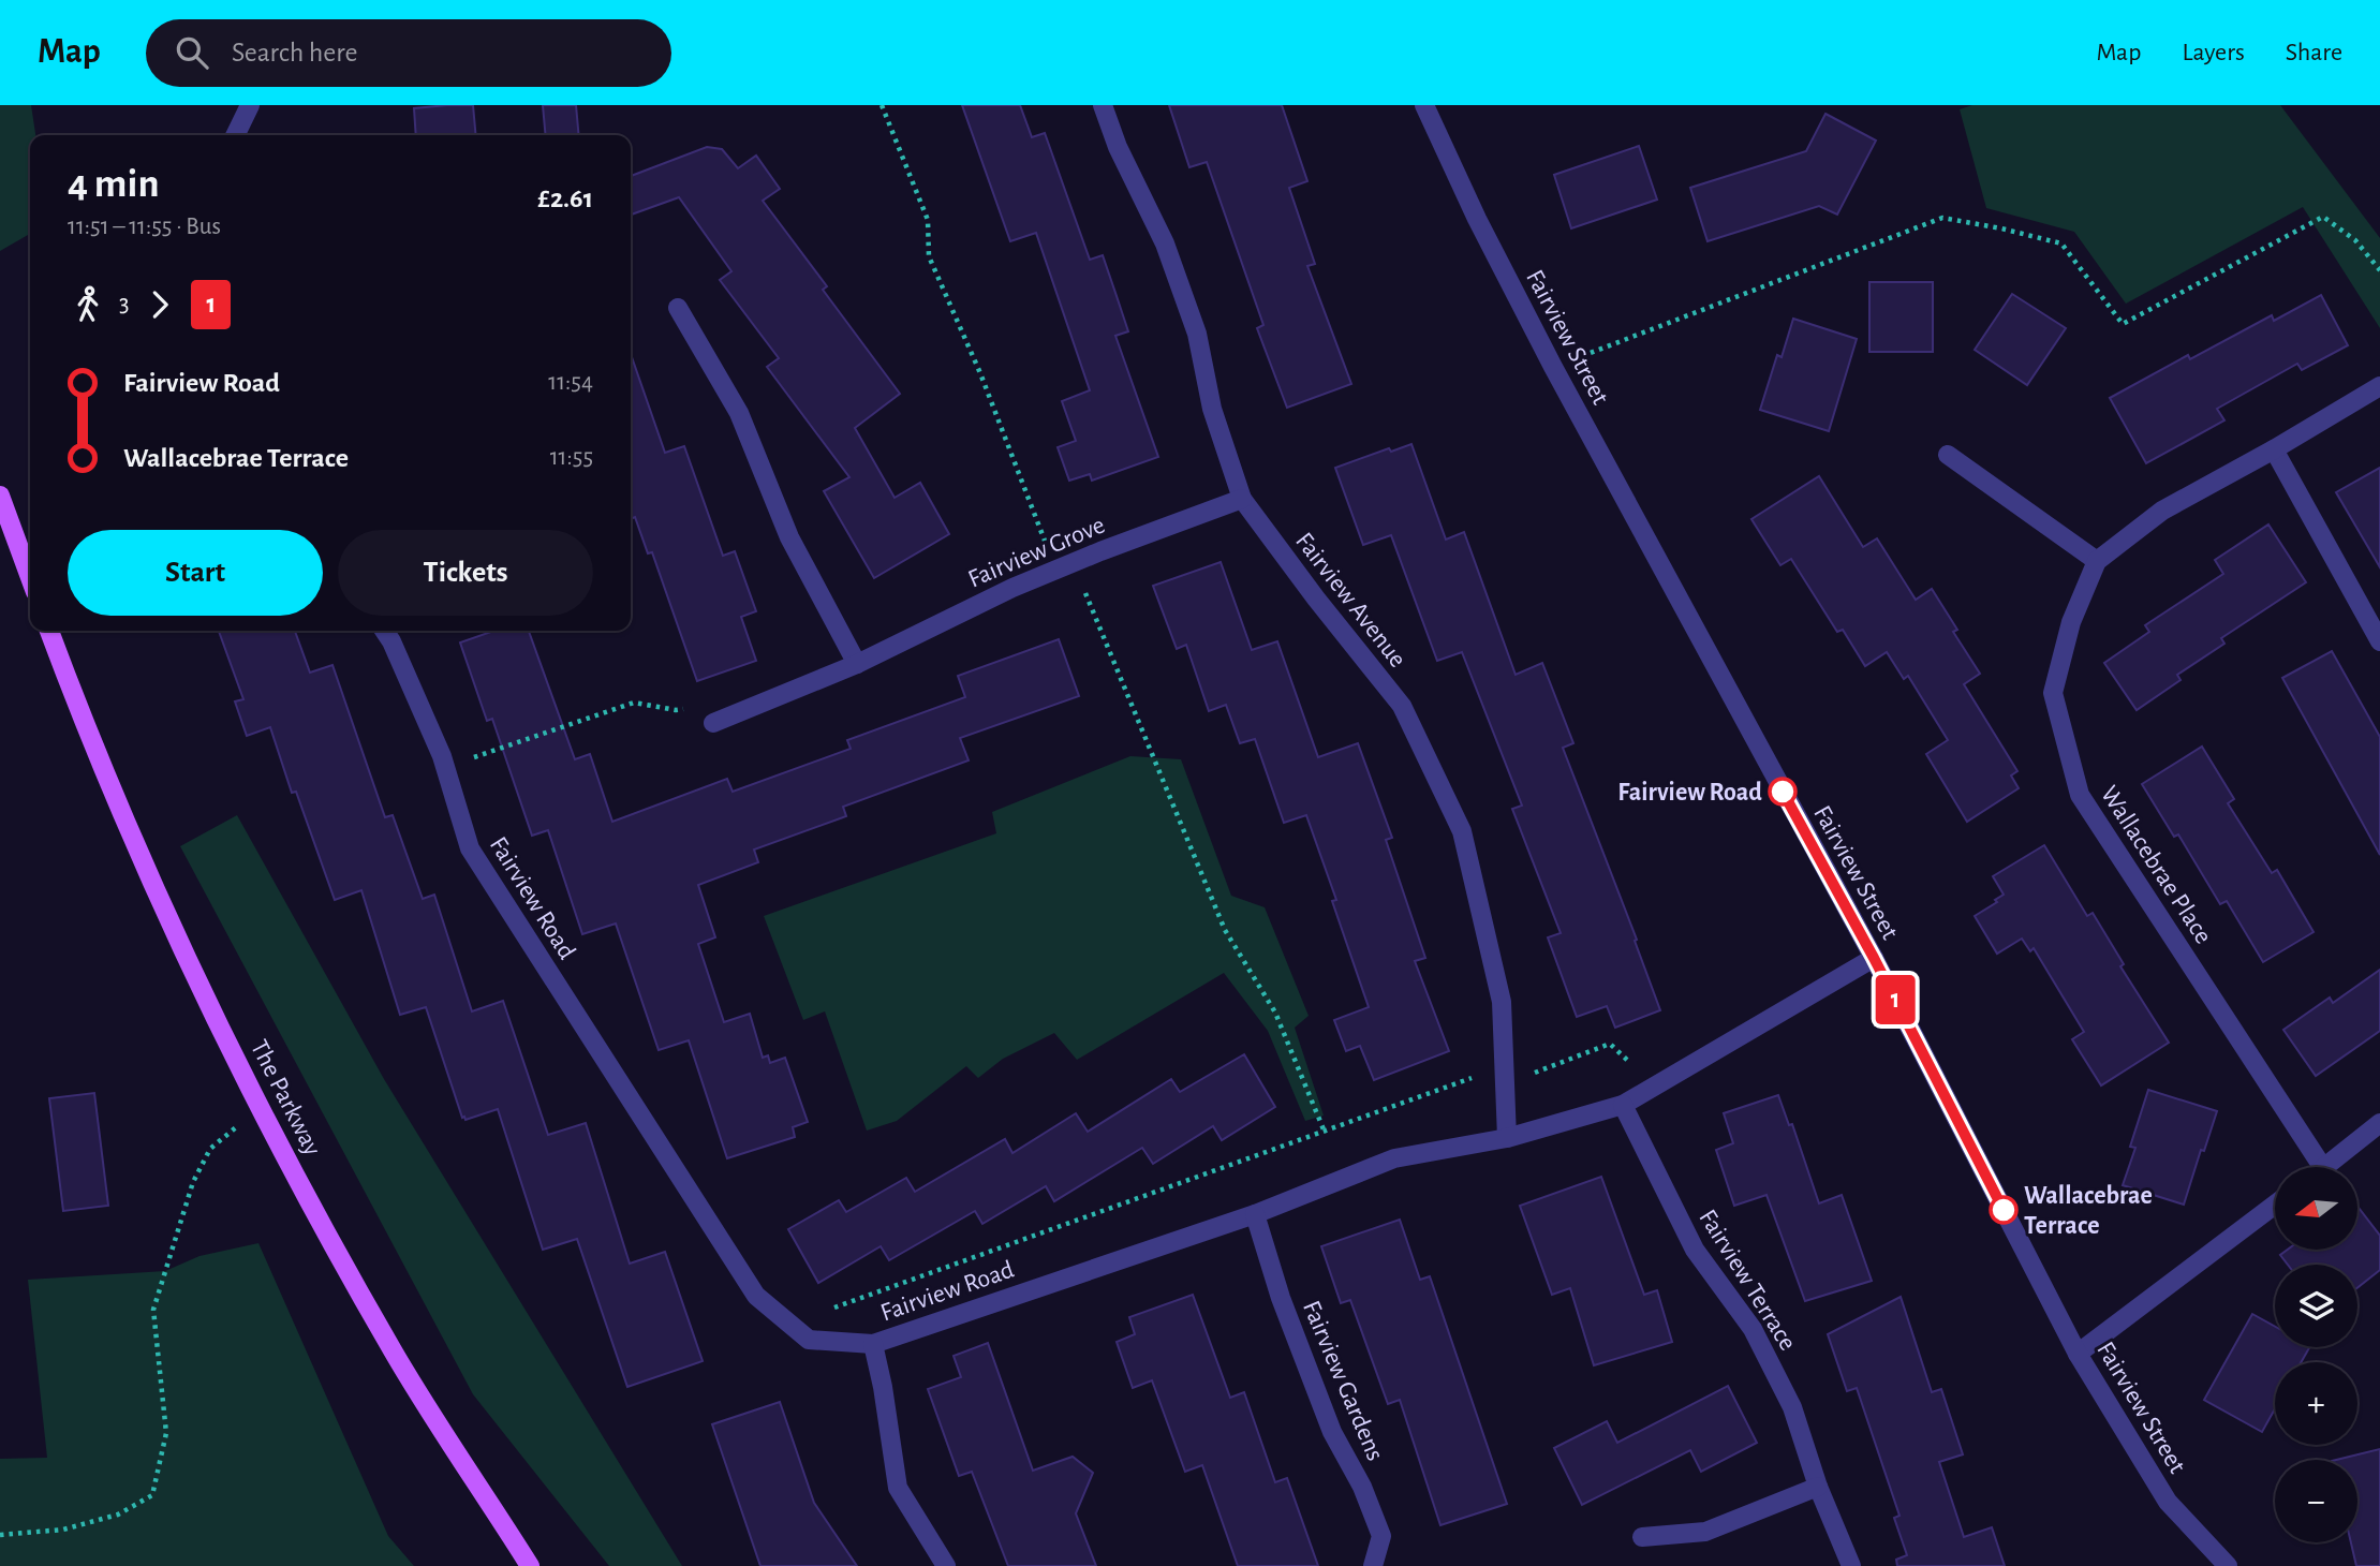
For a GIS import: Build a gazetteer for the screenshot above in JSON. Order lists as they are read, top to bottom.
{
  "streets": {
    "main road": ["The Parkway"],
    "street": [
      "Fairview Street",
      "Fairview Grove",
      "Fairview Avenue",
      "Wallacebrae Place",
      "Fairview Road",
      "Fairview Terrace",
      "Fairview Gardens"
    ]
  },
  "crossings": [
    ["Fairview Street", "Fairview Road"],
    ["Fairview Grove", "Fairview Avenue"],
    ["Fairview Avenue", "Fairview Road"],
    ["Fairview Road", "Fairview Terrace"],
    ["Fairview Road", "Fairview Gardens"]
  ],
  "places": ["Fairview Road", "Wallacebrae Terrace"],
  "lines": ["bus line 1"],
  "north": "left",
  "page": {
    "header": "Map",
    "search": "Search here",
    "nav": ["Map", "Layers", "Share"],
    "on_map": "1",
    "heading": ["4 min", "11:51 – 11:55 · Bus", "£2.61"],
    "legs": ["3", "1"],
    "list": [
      {
        "name": "Fairview Road",
        "value": "11:54"
      },
      {
        "name": "Wallacebrae Terrace",
        "value": "11:55"
      }
    ],
    "buttons": ["Start", "Tickets"],
    "map_buttons": ["+", "−"]
  }
}
